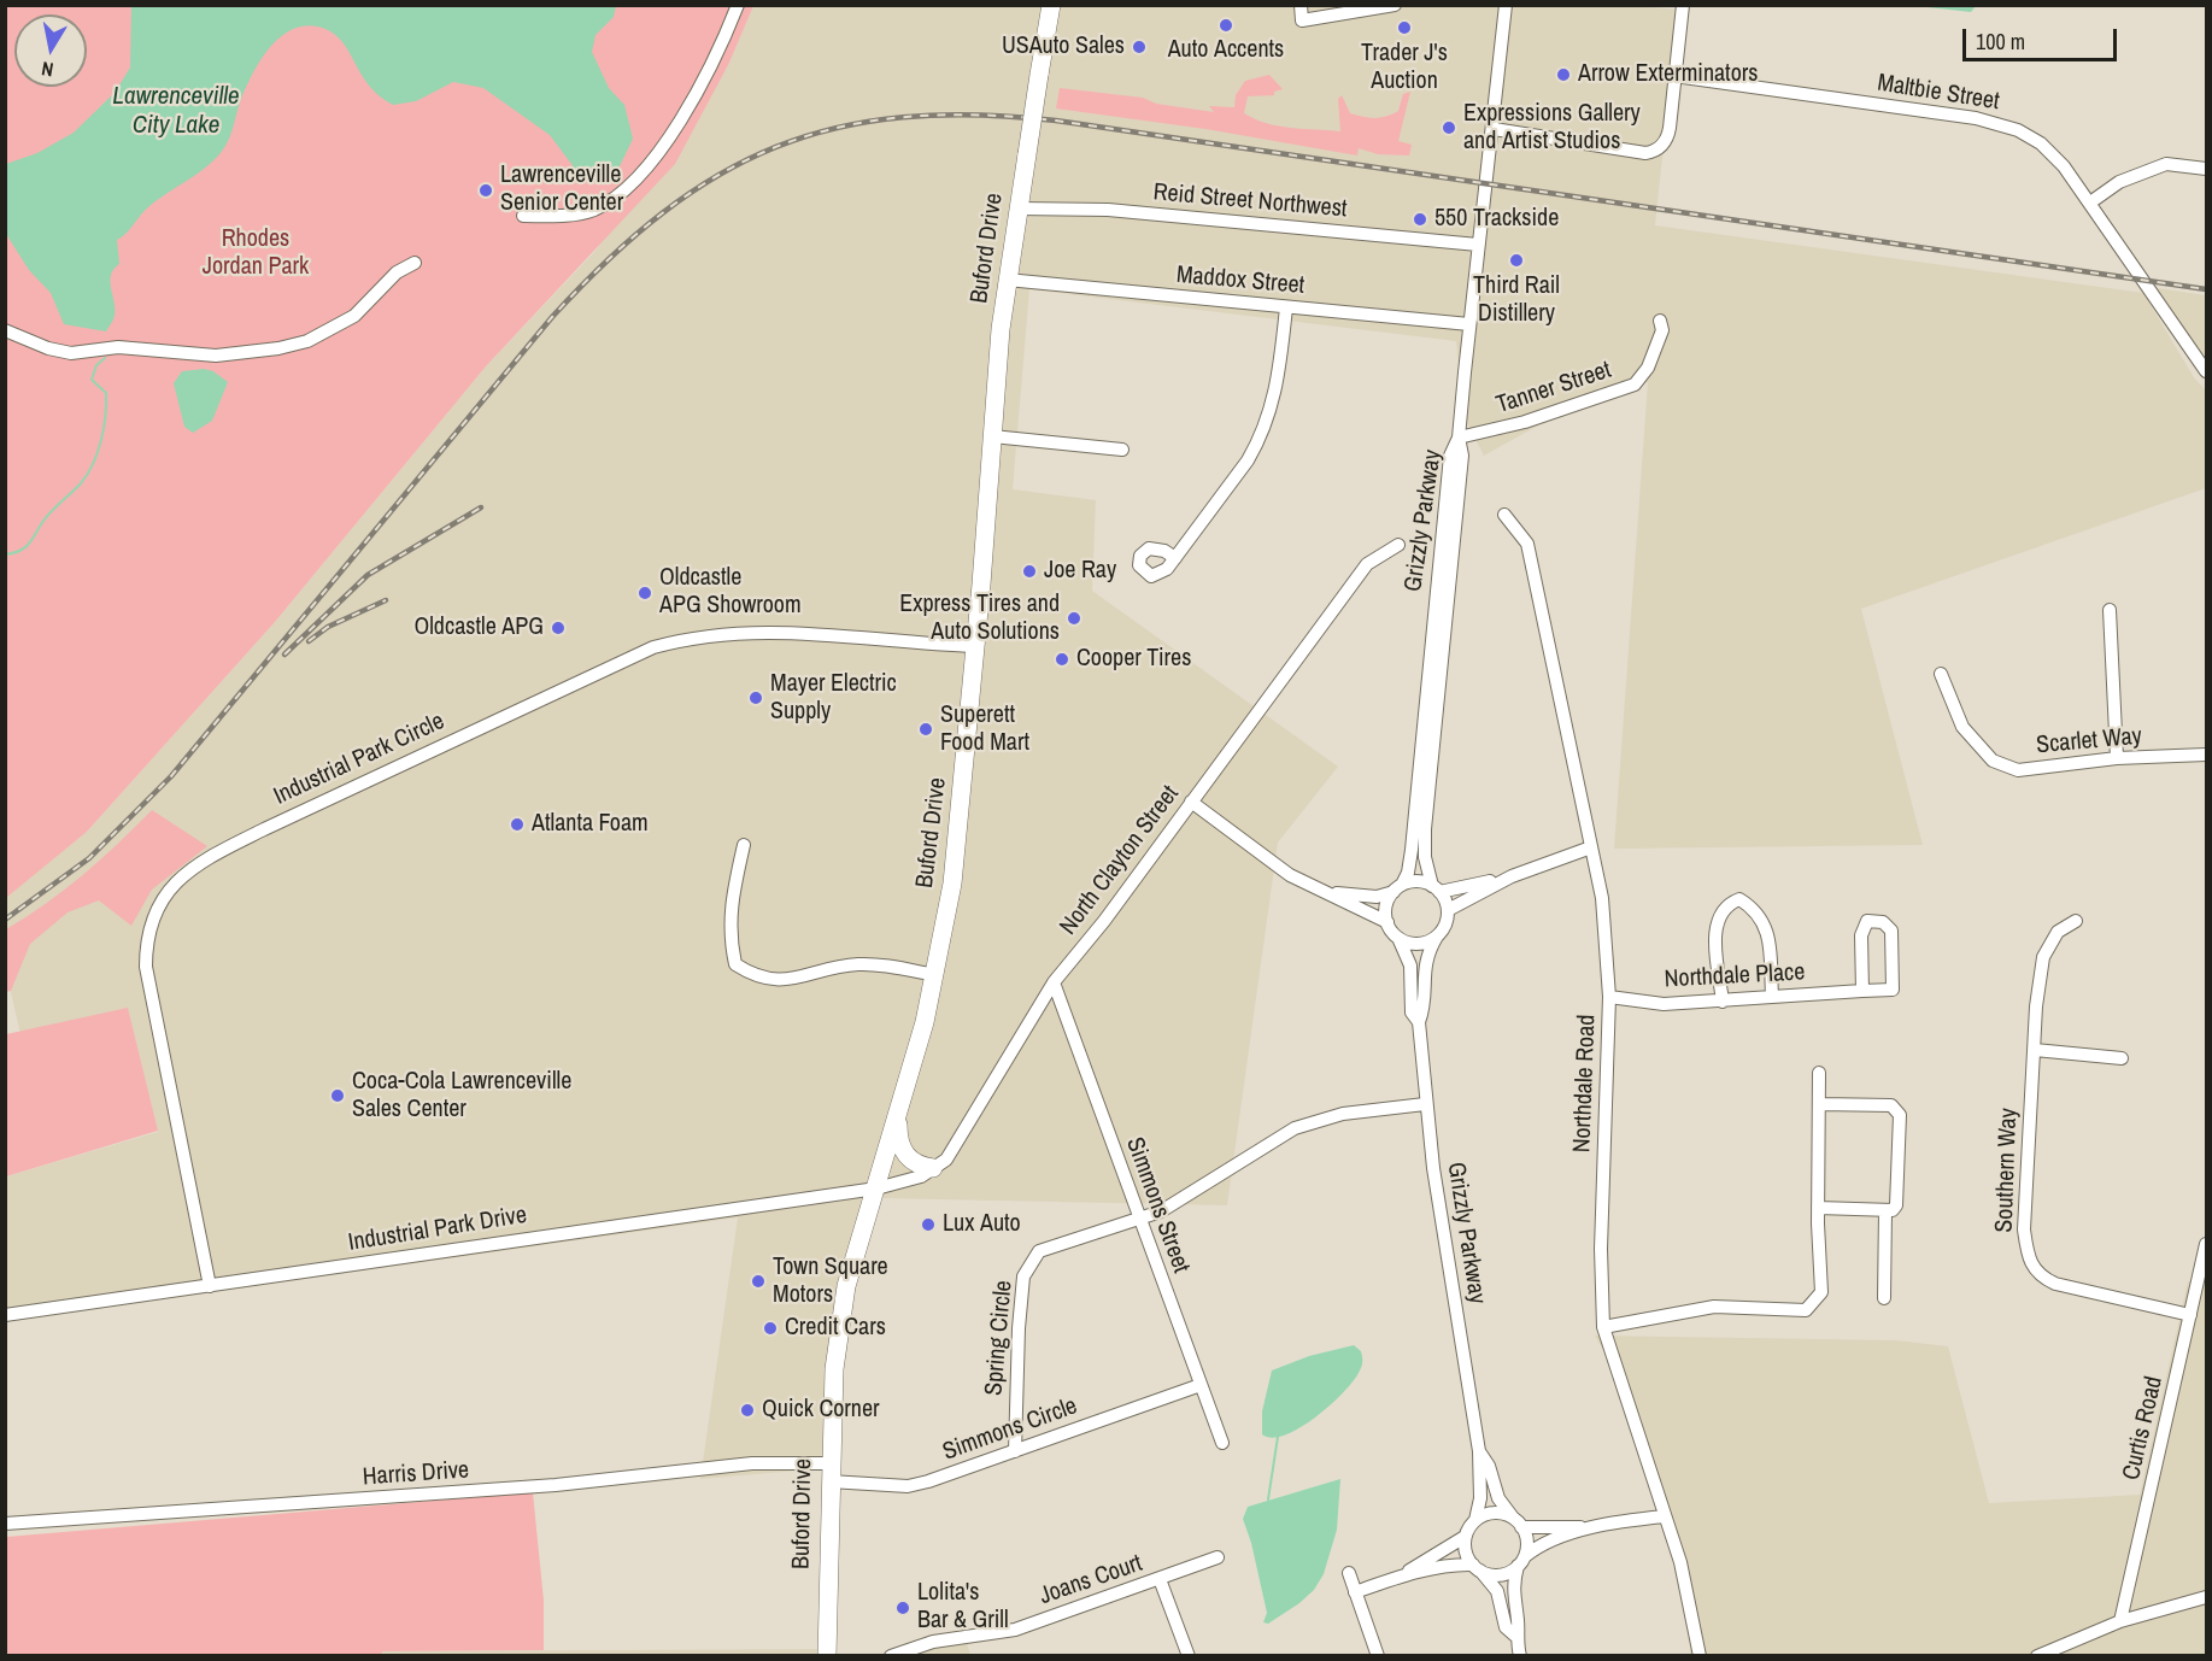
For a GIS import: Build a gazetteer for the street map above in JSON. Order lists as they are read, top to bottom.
{
  "streets": {
    "highway": ["Buford Drive"],
    "street": [
      "Maltbie Street",
      "Reid Street Northwest",
      "Maddox Street",
      "Tanner Street",
      "Grizzly Parkway",
      "Scarlet Way",
      "Industrial Park Circle",
      "North Clayton Street",
      "Northdale Place",
      "Northdale Road",
      "Southern Way",
      "Simmons Street",
      "Industrial Park Drive",
      "Spring Circle",
      "Curtis Road",
      "Simmons Circle",
      "Harris Drive",
      "Joans Court"
    ]
  },
  "crossings": [
    ["Reid Street Northwest", "Buford Drive"],
    ["Buford Drive", "Maddox Street"],
    ["Buford Drive", "Industrial Park Circle"],
    ["Buford Drive", "North Clayton Street"],
    ["Buford Drive", "Industrial Park Drive"],
    ["Buford Drive", "Simmons Circle"],
    ["Buford Drive", "Harris Drive"],
    ["Tanner Street", "Grizzly Parkway"],
    ["Grizzly Parkway", "Spring Circle"],
    ["Industrial Park Circle", "Industrial Park Drive"],
    ["North Clayton Street", "Simmons Street"],
    ["North Clayton Street", "Industrial Park Drive"],
    ["Northdale Place", "Northdale Road"],
    ["Southern Way", "Curtis Road"],
    ["Simmons Street", "Spring Circle"],
    ["Simmons Street", "Simmons Circle"],
    ["Spring Circle", "Simmons Circle"],
    ["Simmons Circle", "Harris Drive"]
  ],
  "water": ["Lawrenceville City Lake"],
  "parks": ["Rhodes Jordan Park"],
  "places": [
    "Auto Accents",
    "Trader J's Auction",
    "USAuto Sales",
    "Arrow Exterminators",
    "Expressions Gallery and Artist Studios",
    "Lawrenceville Senior Center",
    "550 Trackside",
    "Third Rail Distillery",
    "Joe Ray",
    "Oldcastle APG Showroom",
    "Express Tires and Auto Solutions",
    "Oldcastle APG",
    "Cooper Tires",
    "Mayer Electric Supply",
    "Superett Food Mart",
    "Atlanta Foam",
    "Coca-Cola Lawrenceville Sales Center",
    "Lux Auto",
    "Town Square Motors",
    "Credit Cars",
    "Quick Corner",
    "Lolita's Bar & Grill"
  ],
  "scale_bar": "100 m",
  "north": "bottom"
}
